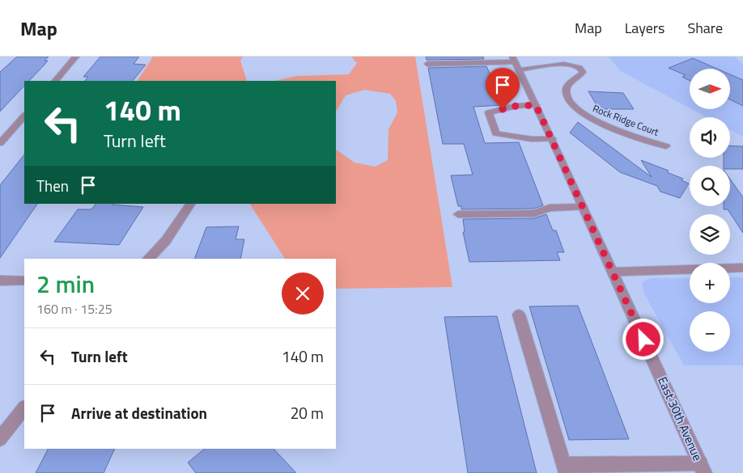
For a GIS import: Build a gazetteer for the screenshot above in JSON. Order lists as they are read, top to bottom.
{
  "streets": {
    "street": ["Rock Ridge Court", "East 30th Avenue"]
  },
  "crossings": [
    ["Rock Ridge Court", "East 30th Avenue"]
  ],
  "north": "right",
  "page": {
    "header": "Map",
    "nav": ["Map", "Layers", "Share"],
    "map_buttons": ["+", "−"],
    "turn": ["140 m", "Turn left"],
    "then": "Then",
    "heading": ["2 min", "160 m · 15:25"],
    "list": [
      {
        "name": "Turn left",
        "value": "140 m"
      },
      {
        "name": "Arrive at destination",
        "value": "20 m"
      }
    ]
  }
}
